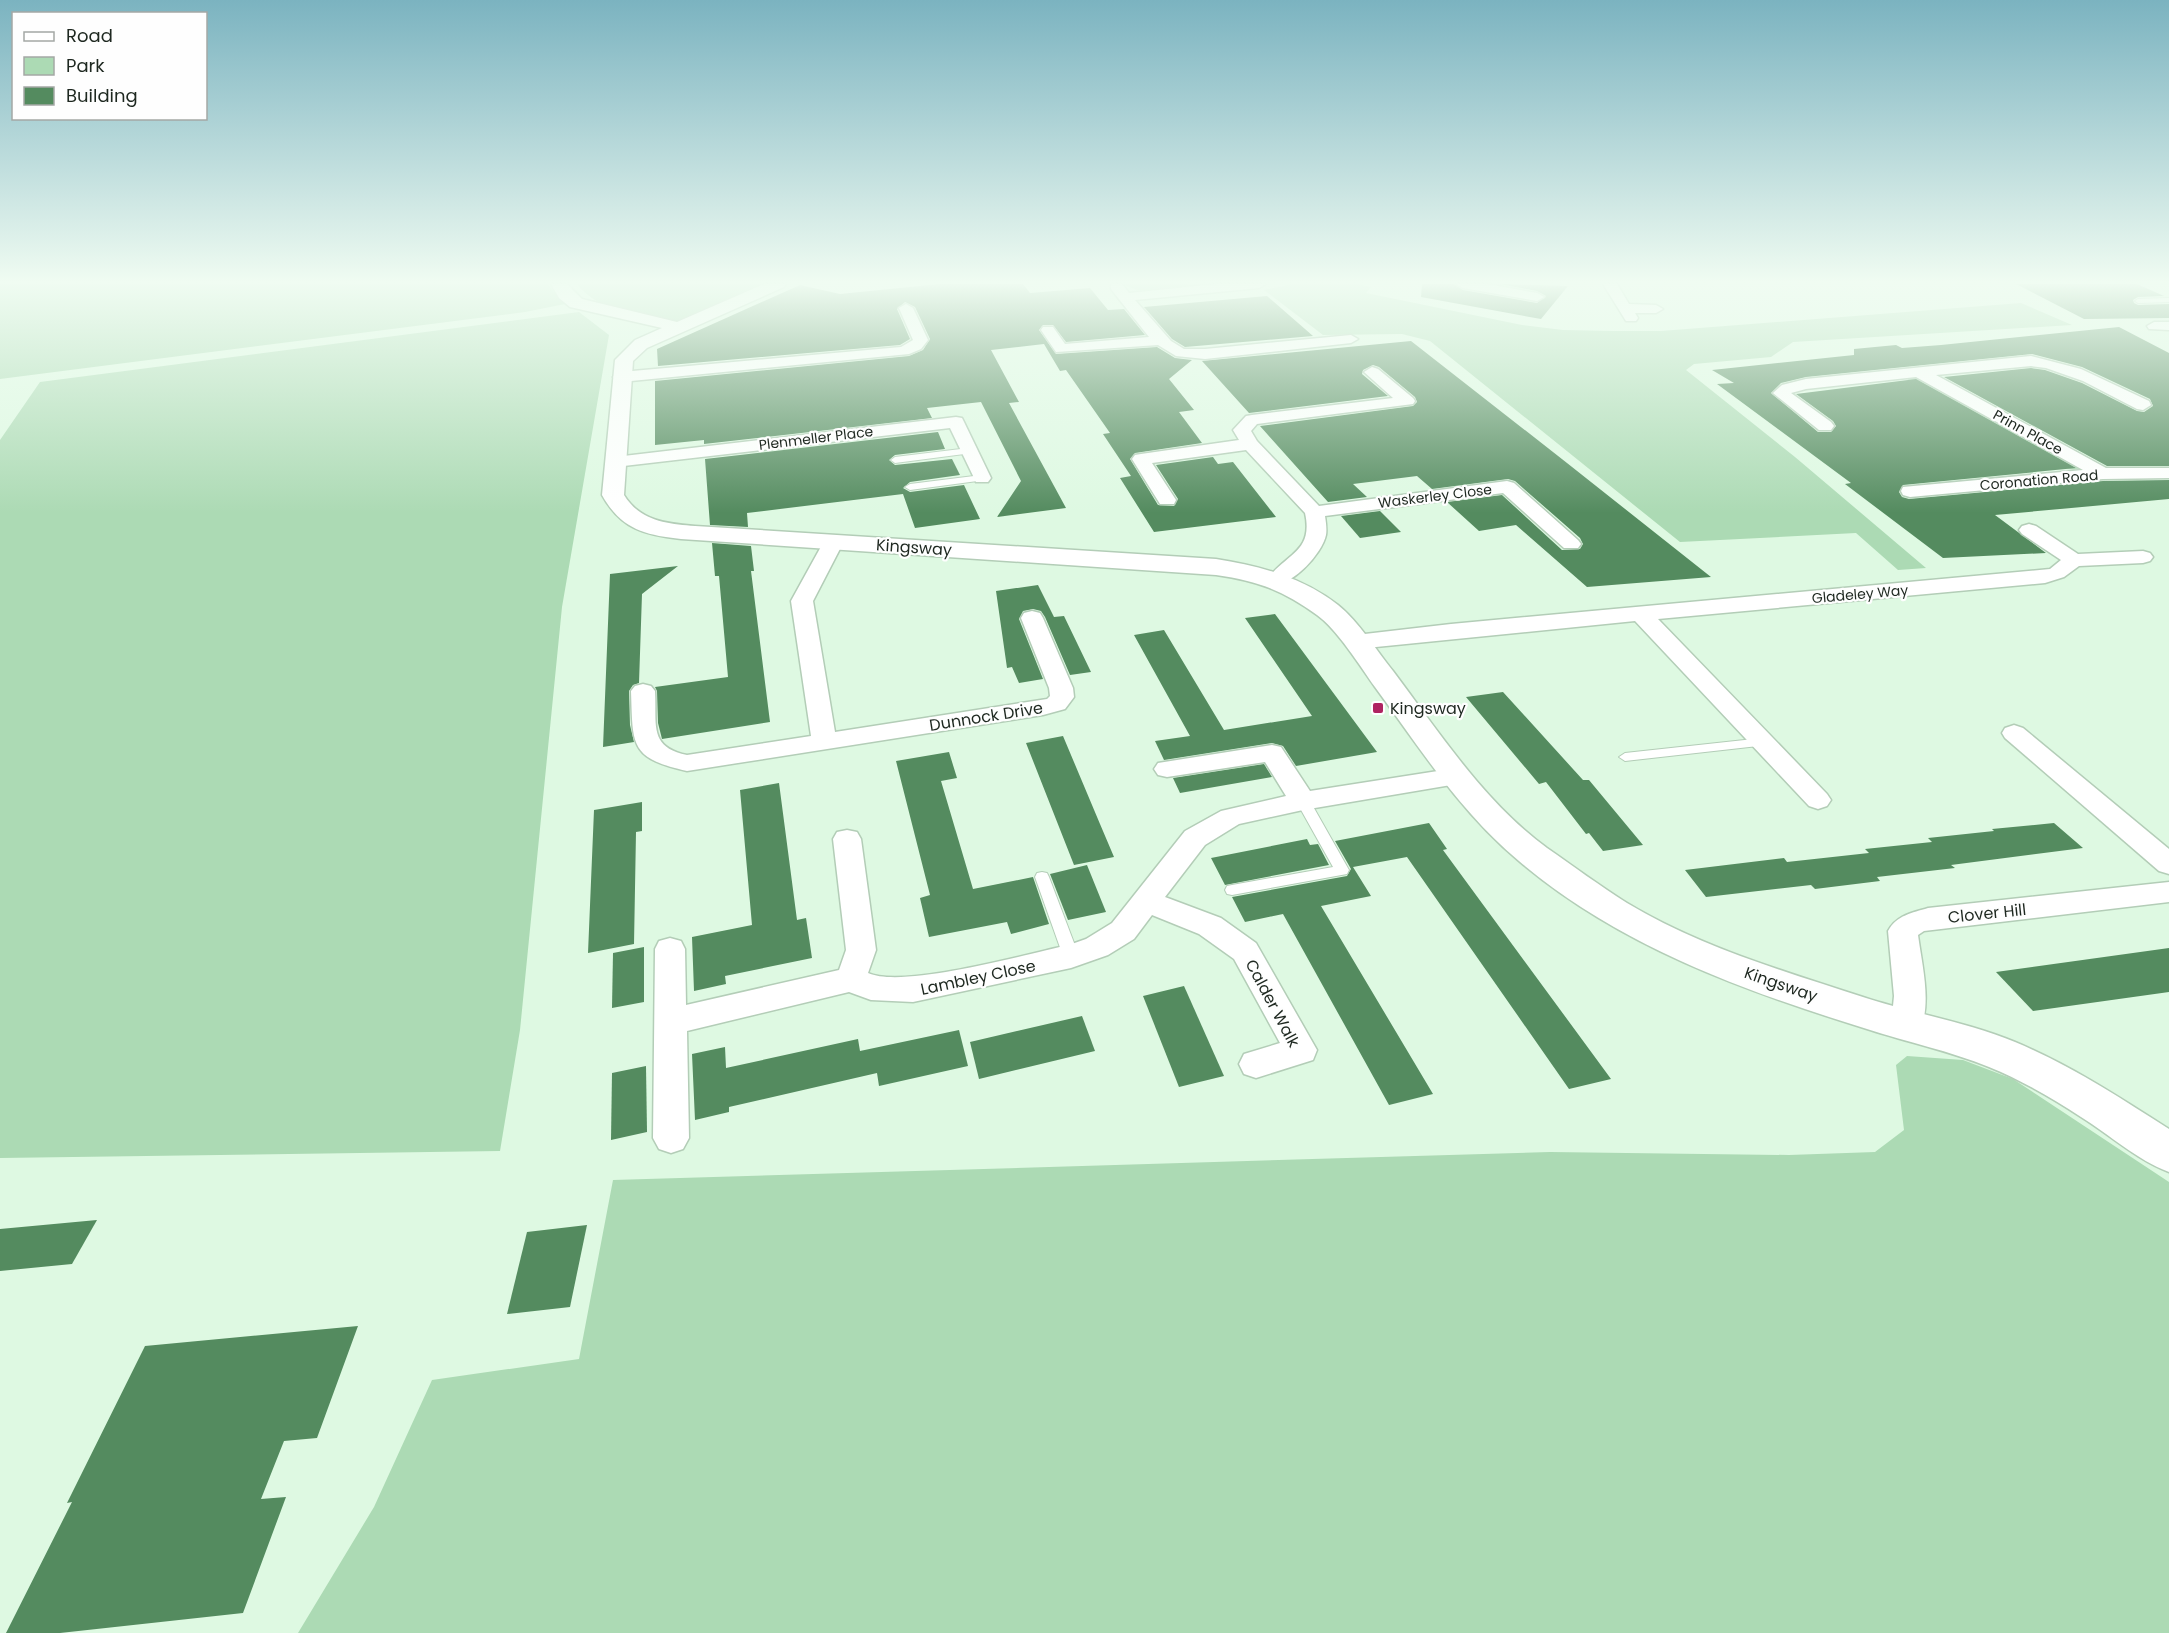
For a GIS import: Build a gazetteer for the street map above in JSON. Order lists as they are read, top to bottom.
{
  "streets": {
    "street": [
      "Prinn Place",
      "Plenmeller Place",
      "Coronation Road",
      "Waskerley Close",
      "Kingsway",
      "Gladeley Way",
      "Dunnock Drive",
      "Clover Hill",
      "Lambley Close",
      "Calder Walk"
    ]
  },
  "crossings": [
    ["Prinn Place", "Coronation Road"],
    ["Plenmeller Place", "Kingsway"],
    ["Kingsway", "Gladeley Way"],
    ["Kingsway", "Clover Hill"],
    ["Kingsway", "Lambley Close"],
    ["Lambley Close", "Calder Walk"]
  ],
  "places": {
    "transit": ["Kingsway"]
  },
  "legend": ["Road", "Park", "Building"]
}
